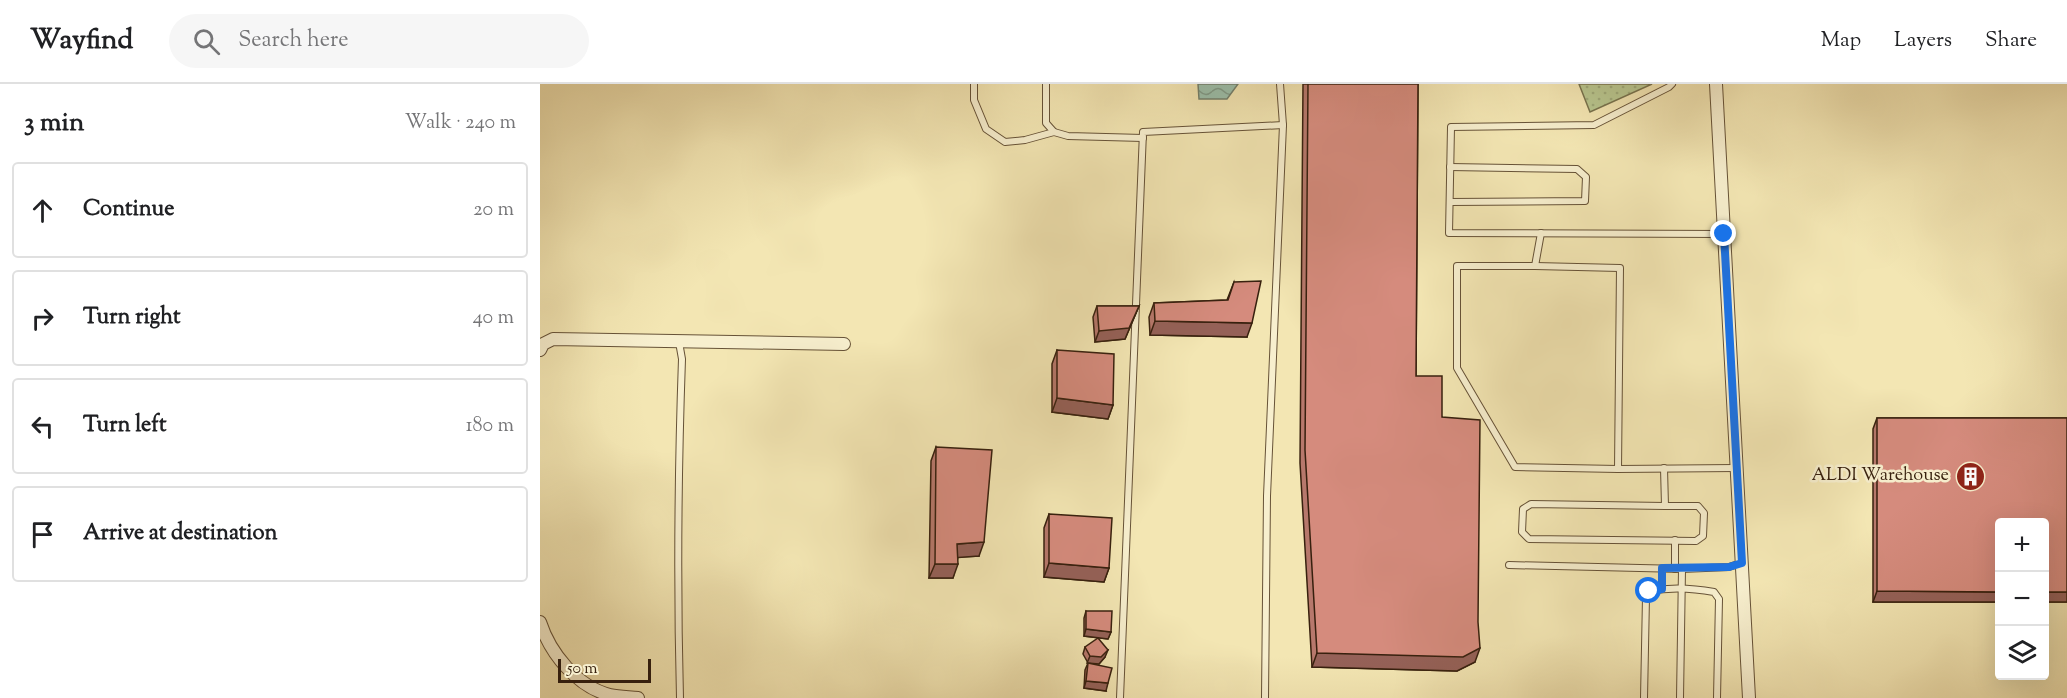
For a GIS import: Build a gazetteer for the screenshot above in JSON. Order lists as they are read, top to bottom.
{
  "places": {
    "building": ["ALDI Warehouse"]
  },
  "scale_bar": "50 m",
  "page": {
    "header": "Wayfind",
    "search": "Search here",
    "nav": ["Map", "Layers", "Share"],
    "heading": ["3 min", "Walk · 240 m"],
    "list": [
      ["Continue", "20 m"],
      ["Turn right", "40 m"],
      ["Turn left", "180 m"],
      "Arrive at destination"
    ],
    "map_buttons": ["+", "−"],
    "scale": "50 m"
  }
}
